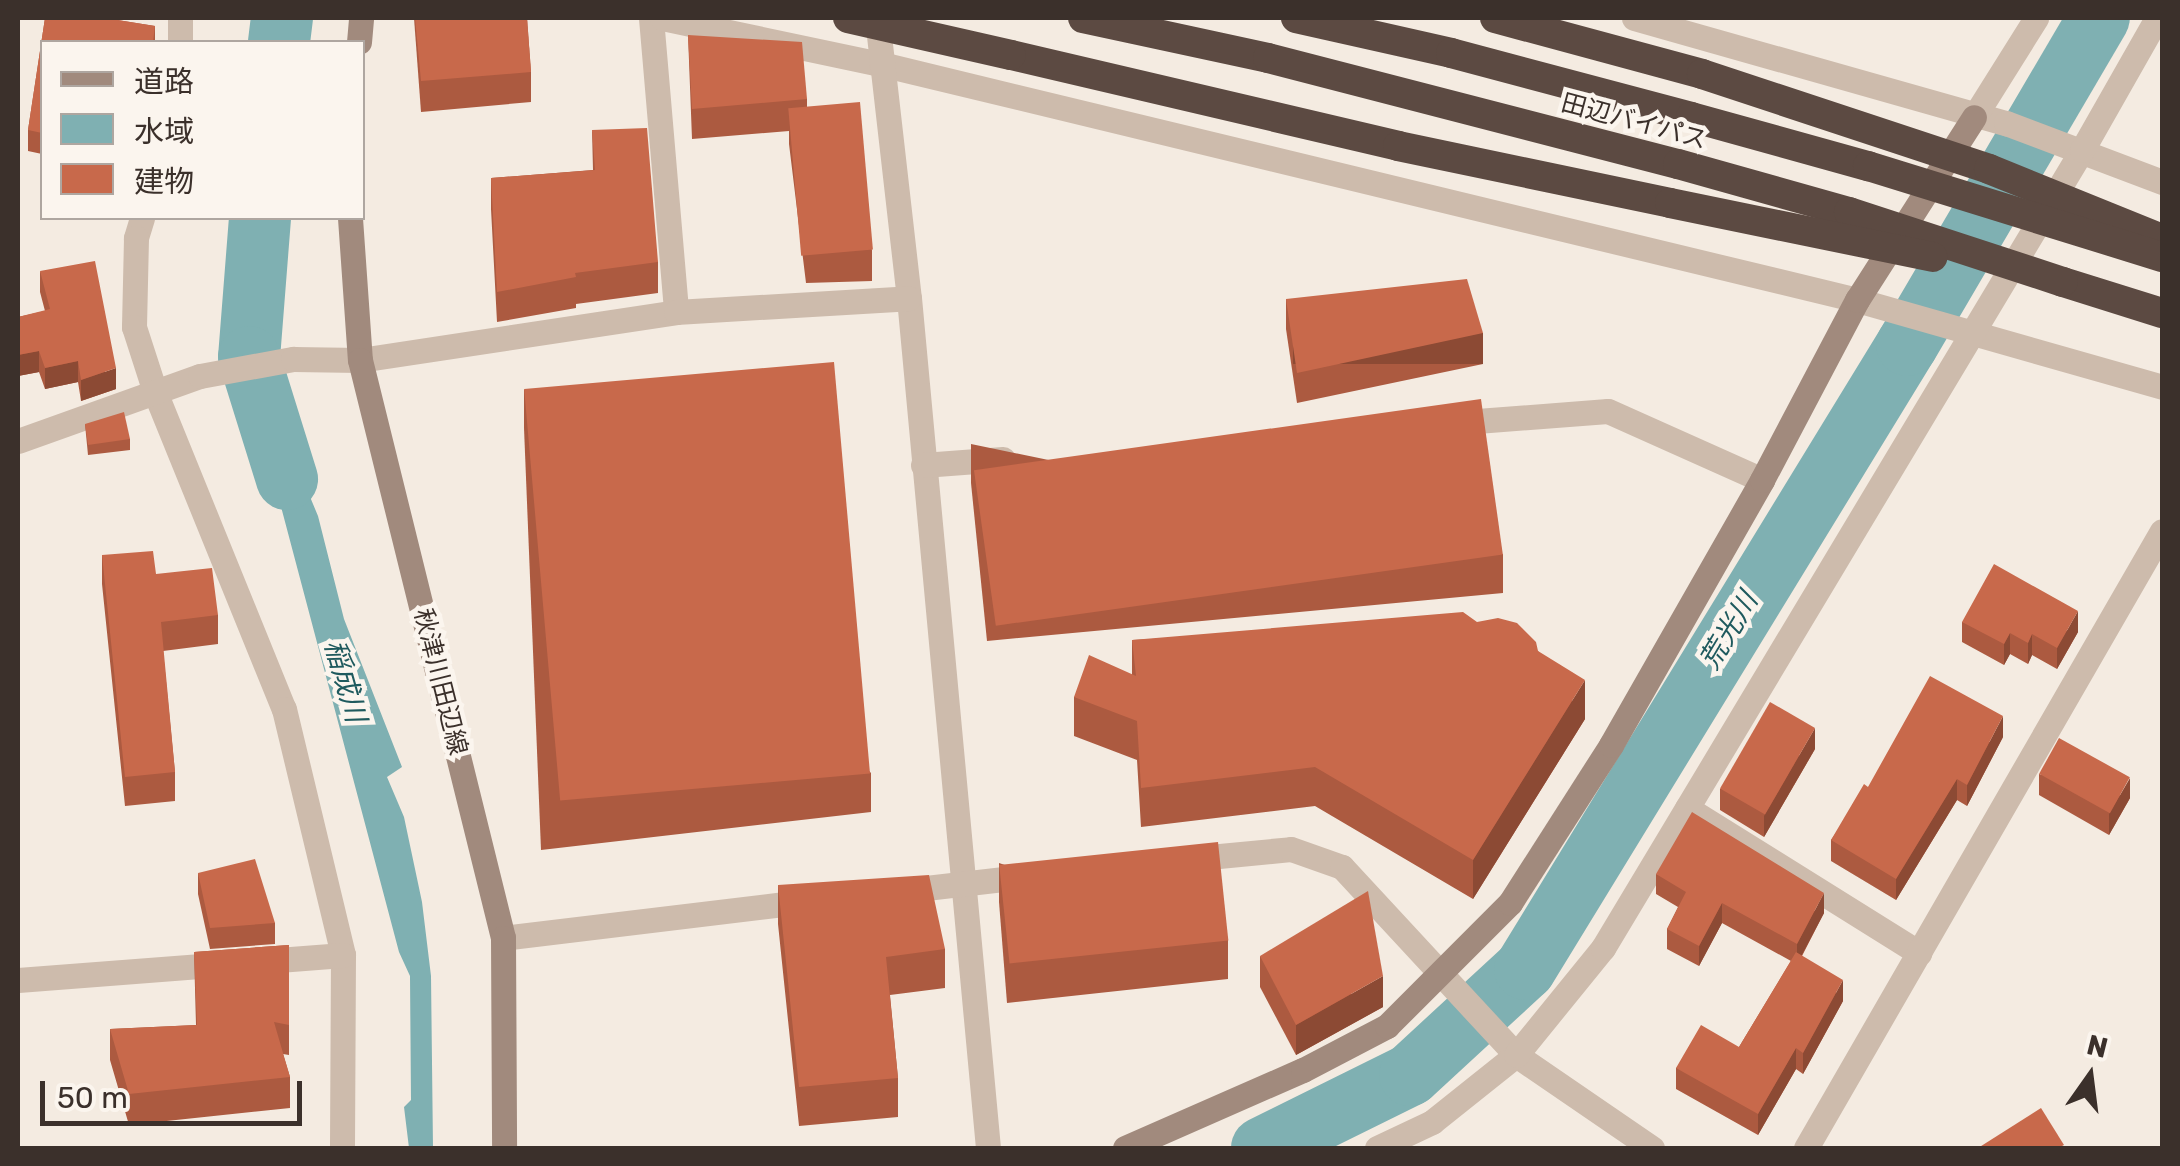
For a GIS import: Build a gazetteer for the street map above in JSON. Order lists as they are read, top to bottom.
{
  "streets": {
    "highway": ["田辺バイパス"],
    "street": ["秋津川田辺線"]
  },
  "water": ["荒光川", "稲成川"],
  "legend": ["道路", "水域", "建物"],
  "scale_bar": "50 m",
  "north": "top"
}
